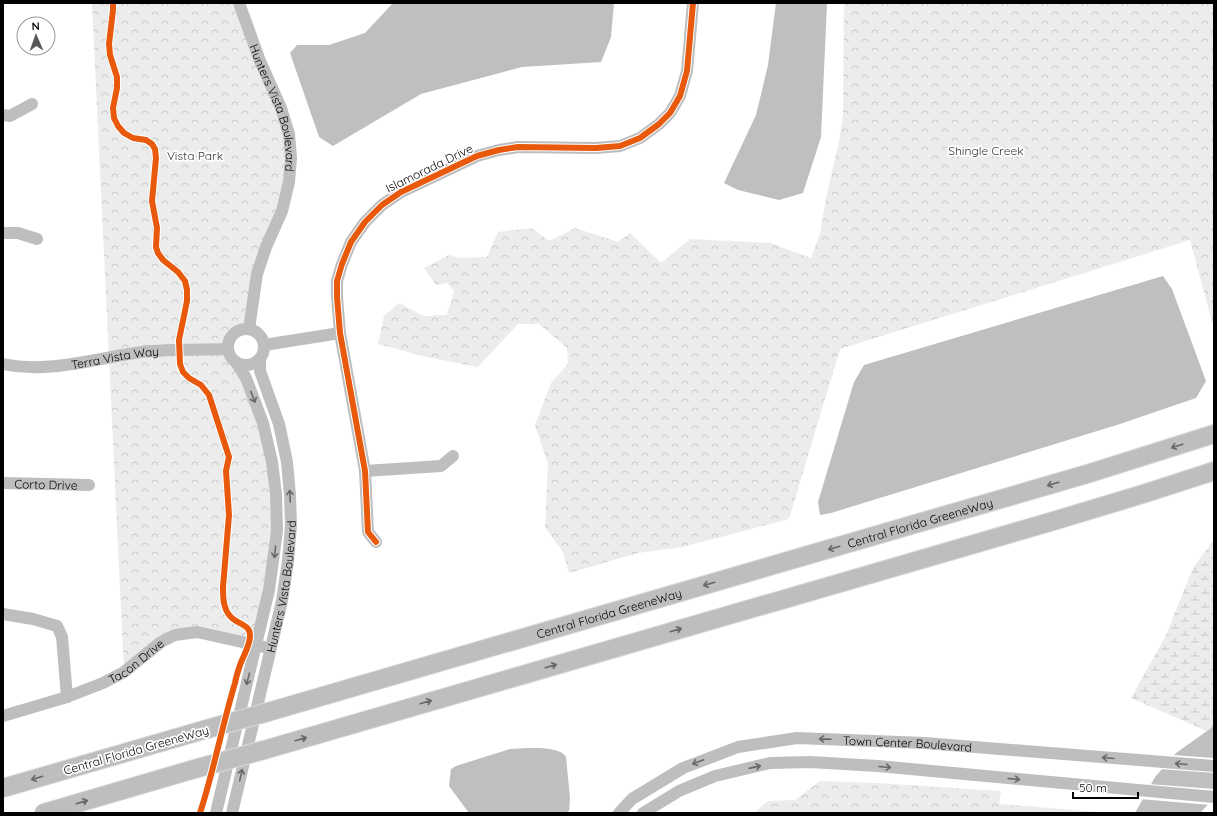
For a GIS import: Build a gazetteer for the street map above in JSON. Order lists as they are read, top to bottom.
{
  "streets": {
    "highway": ["Central Florida GreeneWay"],
    "street": [
      "Hunters Vista Boulevard",
      "Islamorada Drive",
      "Terra Vista Way",
      "Corto Drive",
      "Tacon Drive",
      "Town Center Boulevard"
    ]
  },
  "crossings": [
    ["Hunters Vista Boulevard", "Terra Vista Way"],
    ["Hunters Vista Boulevard", "Tacon Drive"]
  ],
  "parks": ["Shingle Creek", "Vista Park"],
  "scale_bar": "50 m",
  "north": "top"
}
